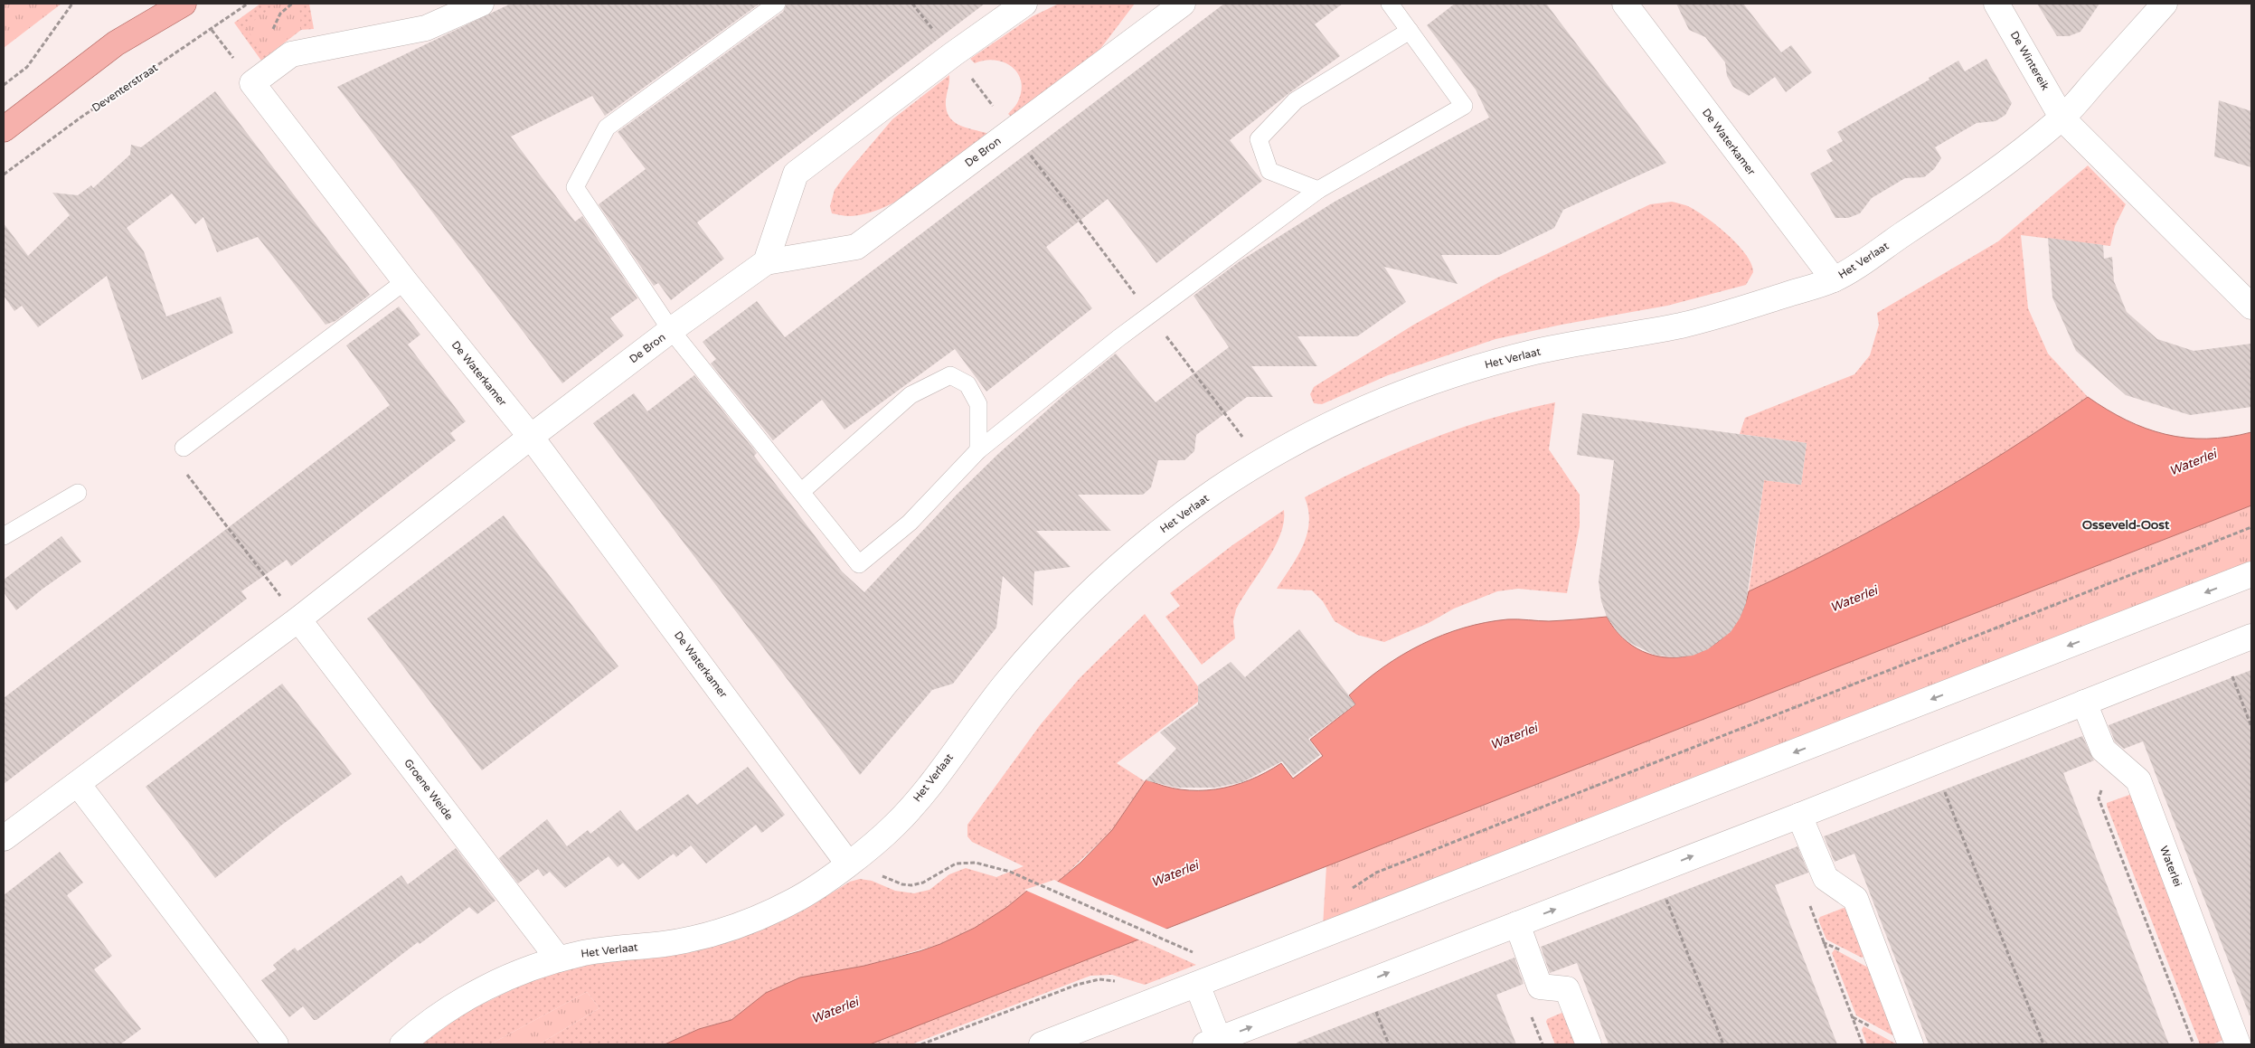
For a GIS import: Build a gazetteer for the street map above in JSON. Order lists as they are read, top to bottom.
{
  "streets": {
    "street": [
      "De Wintereik",
      "De Waterkamer",
      "De Bron",
      "Het Verlaat",
      "Groene Weide",
      "Waterlei"
    ],
    "path": ["Deventerstraat"]
  },
  "crossings": [
    ["De Wintereik", "Het Verlaat"],
    ["De Waterkamer", "De Bron"],
    ["De Waterkamer", "Het Verlaat"],
    ["Het Verlaat", "Groene Weide"]
  ],
  "districts": ["Osseveld-Oost"],
  "water": ["Waterlei"]
}
